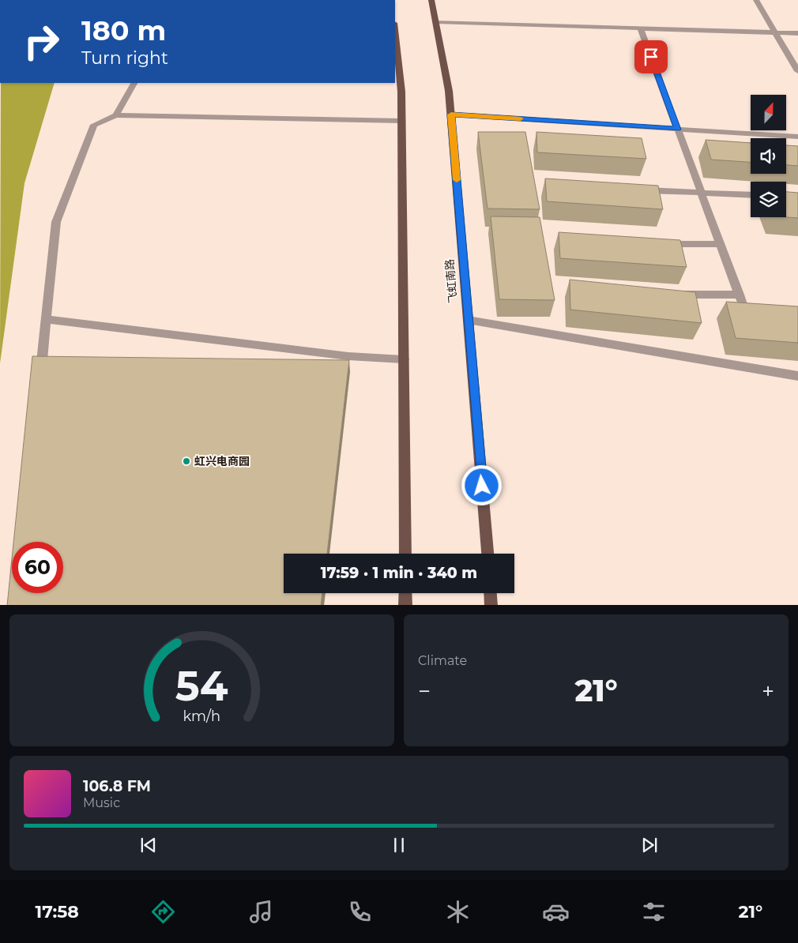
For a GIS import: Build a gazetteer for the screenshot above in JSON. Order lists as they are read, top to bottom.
{
  "streets": {
    "main road": ["飞虹南路"]
  },
  "places": ["虹兴电商园"],
  "north": "top",
  "page": {
    "turn": ["180 m", "Turn right"],
    "limit": "60",
    "trip": "17:59 · 1 min · 340 m",
    "tile": "Climate",
    "heat": ["−", "21°", "+"],
    "song": ["106.8 FM", "Music"],
    "tabs": ["17:58", "21°"],
    "gauge": ["54", "km/h"]
  }
}
